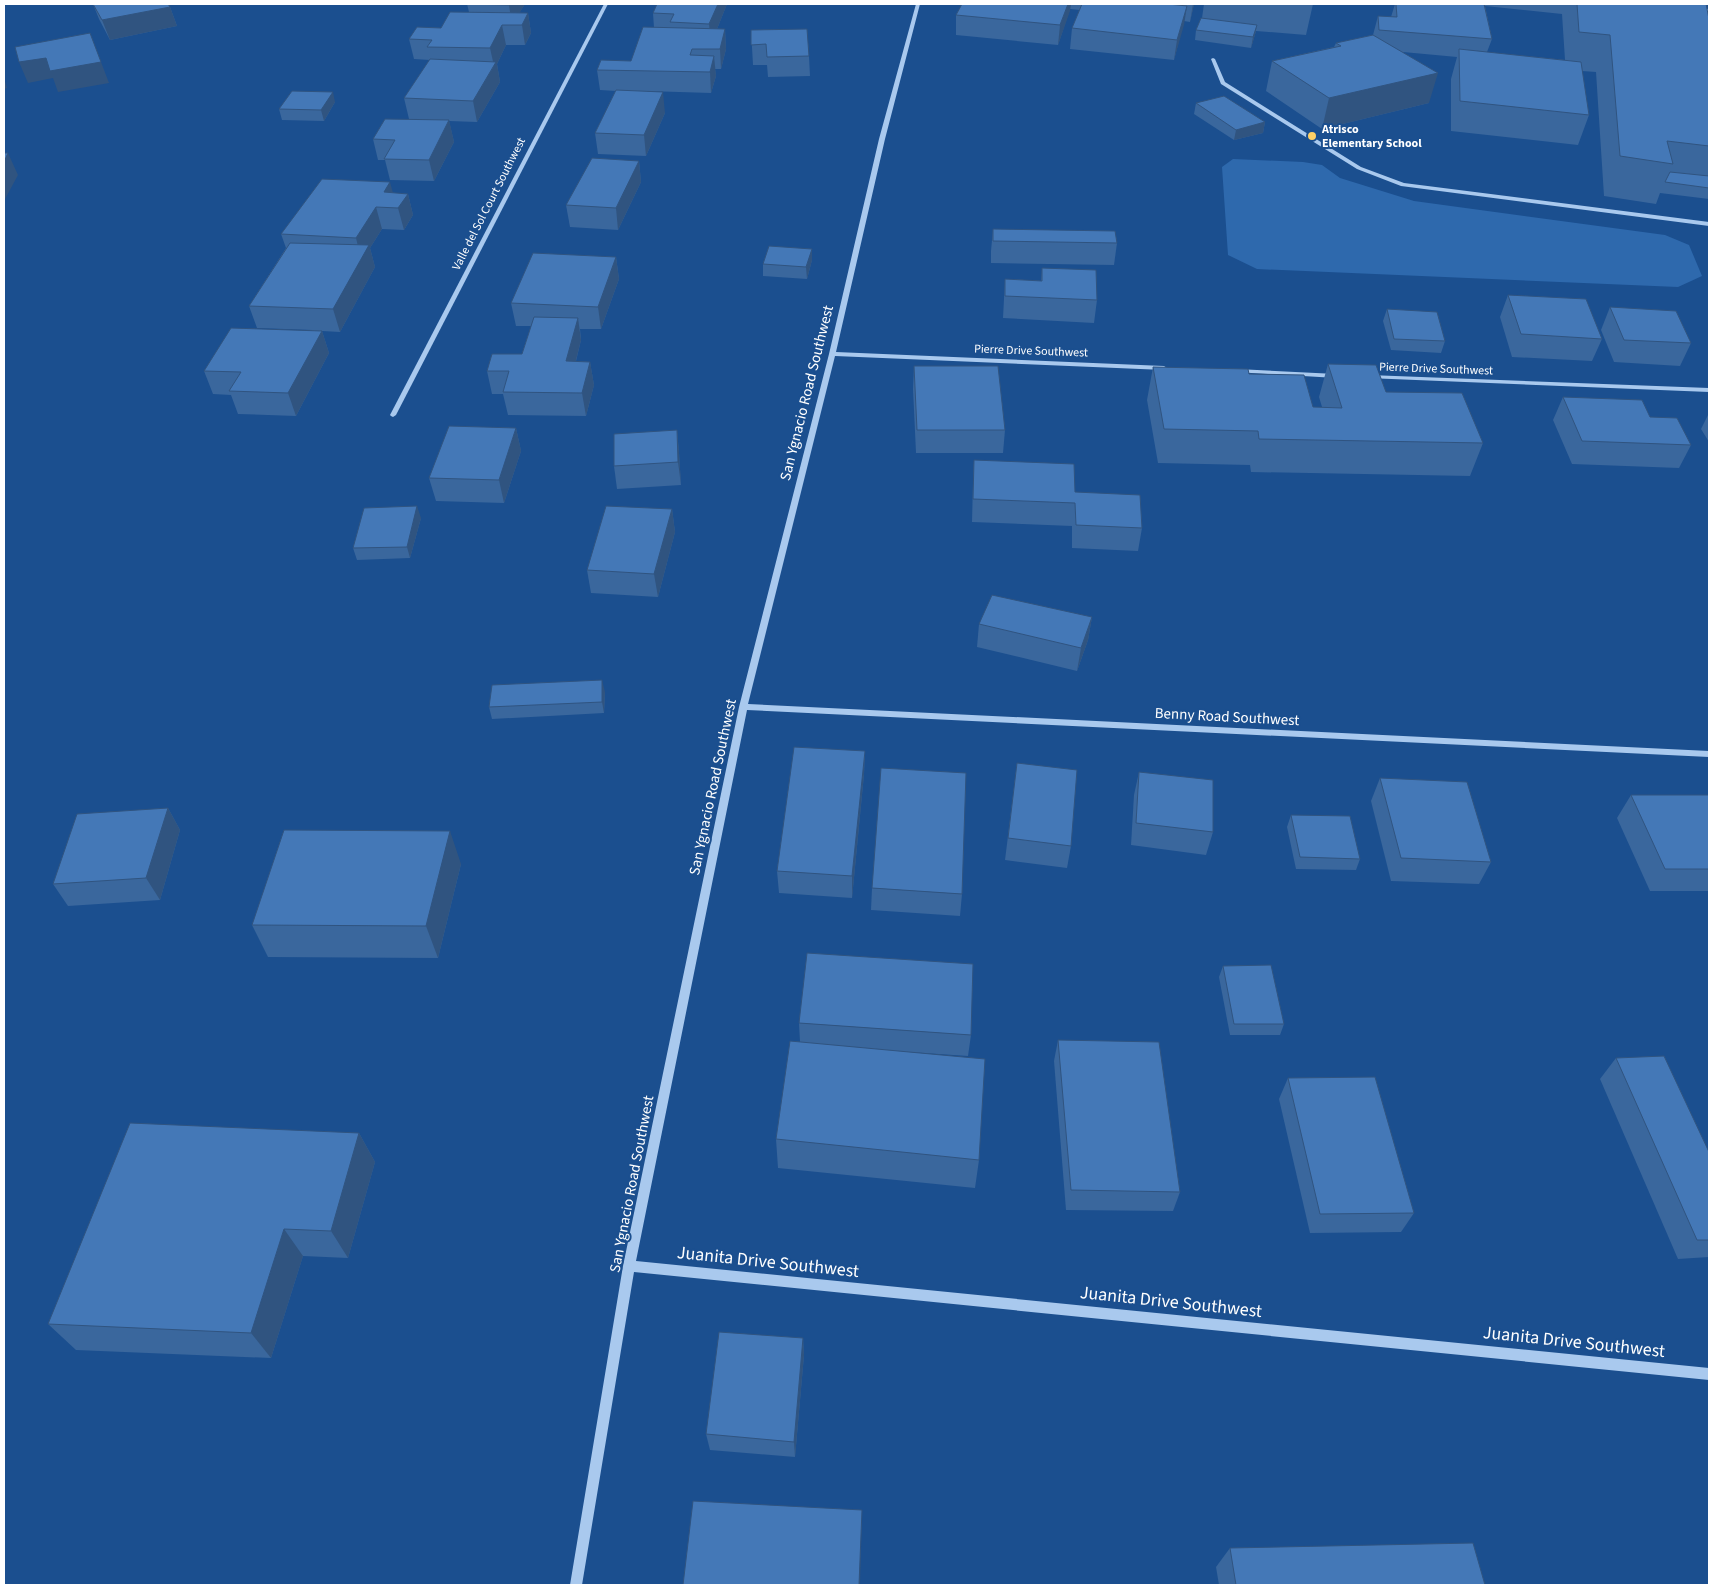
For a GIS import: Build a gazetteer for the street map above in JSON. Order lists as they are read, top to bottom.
{
  "streets": {
    "street": [
      "Valle del Sol Court Southwest",
      "Pierre Drive Southwest",
      "San Ygnacio Road Southwest",
      "Benny Road Southwest",
      "Juanita Drive Southwest"
    ]
  },
  "crossings": [
    ["Pierre Drive Southwest", "San Ygnacio Road Southwest"],
    ["San Ygnacio Road Southwest", "Benny Road Southwest"],
    ["San Ygnacio Road Southwest", "Juanita Drive Southwest"]
  ],
  "places": ["Atrisco Elementary School"]
}
